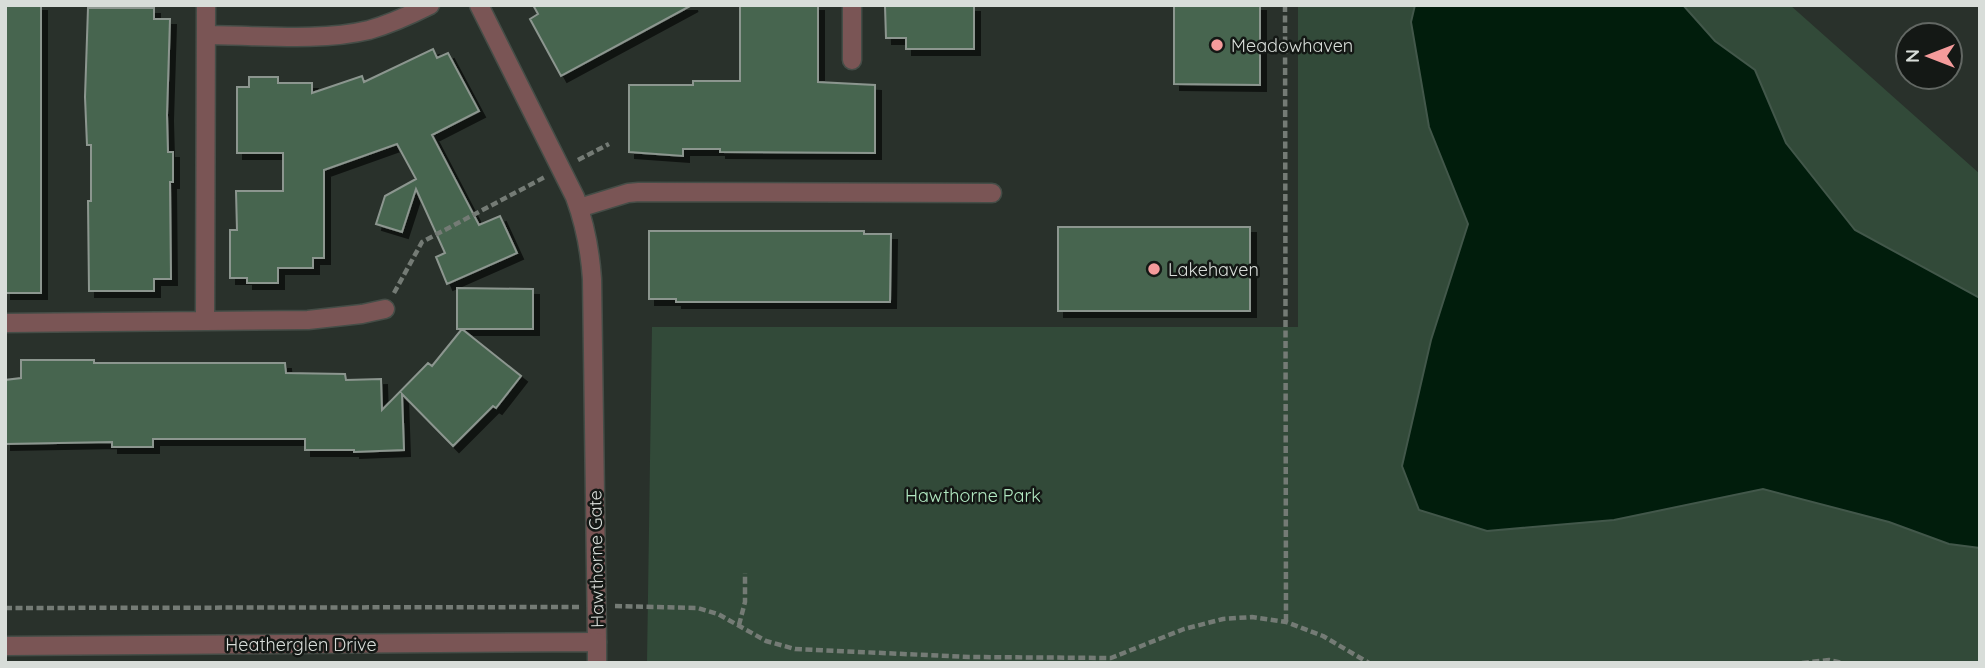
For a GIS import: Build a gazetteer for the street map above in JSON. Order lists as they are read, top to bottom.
{
  "streets": {
    "street": ["Hawthorne Gate", "Heatherglen Drive"]
  },
  "crossings": [
    ["Hawthorne Gate", "Heatherglen Drive"]
  ],
  "parks": ["Hawthorne Park"],
  "places": ["Meadowhaven", "Lakehaven"],
  "north": "left"
}
